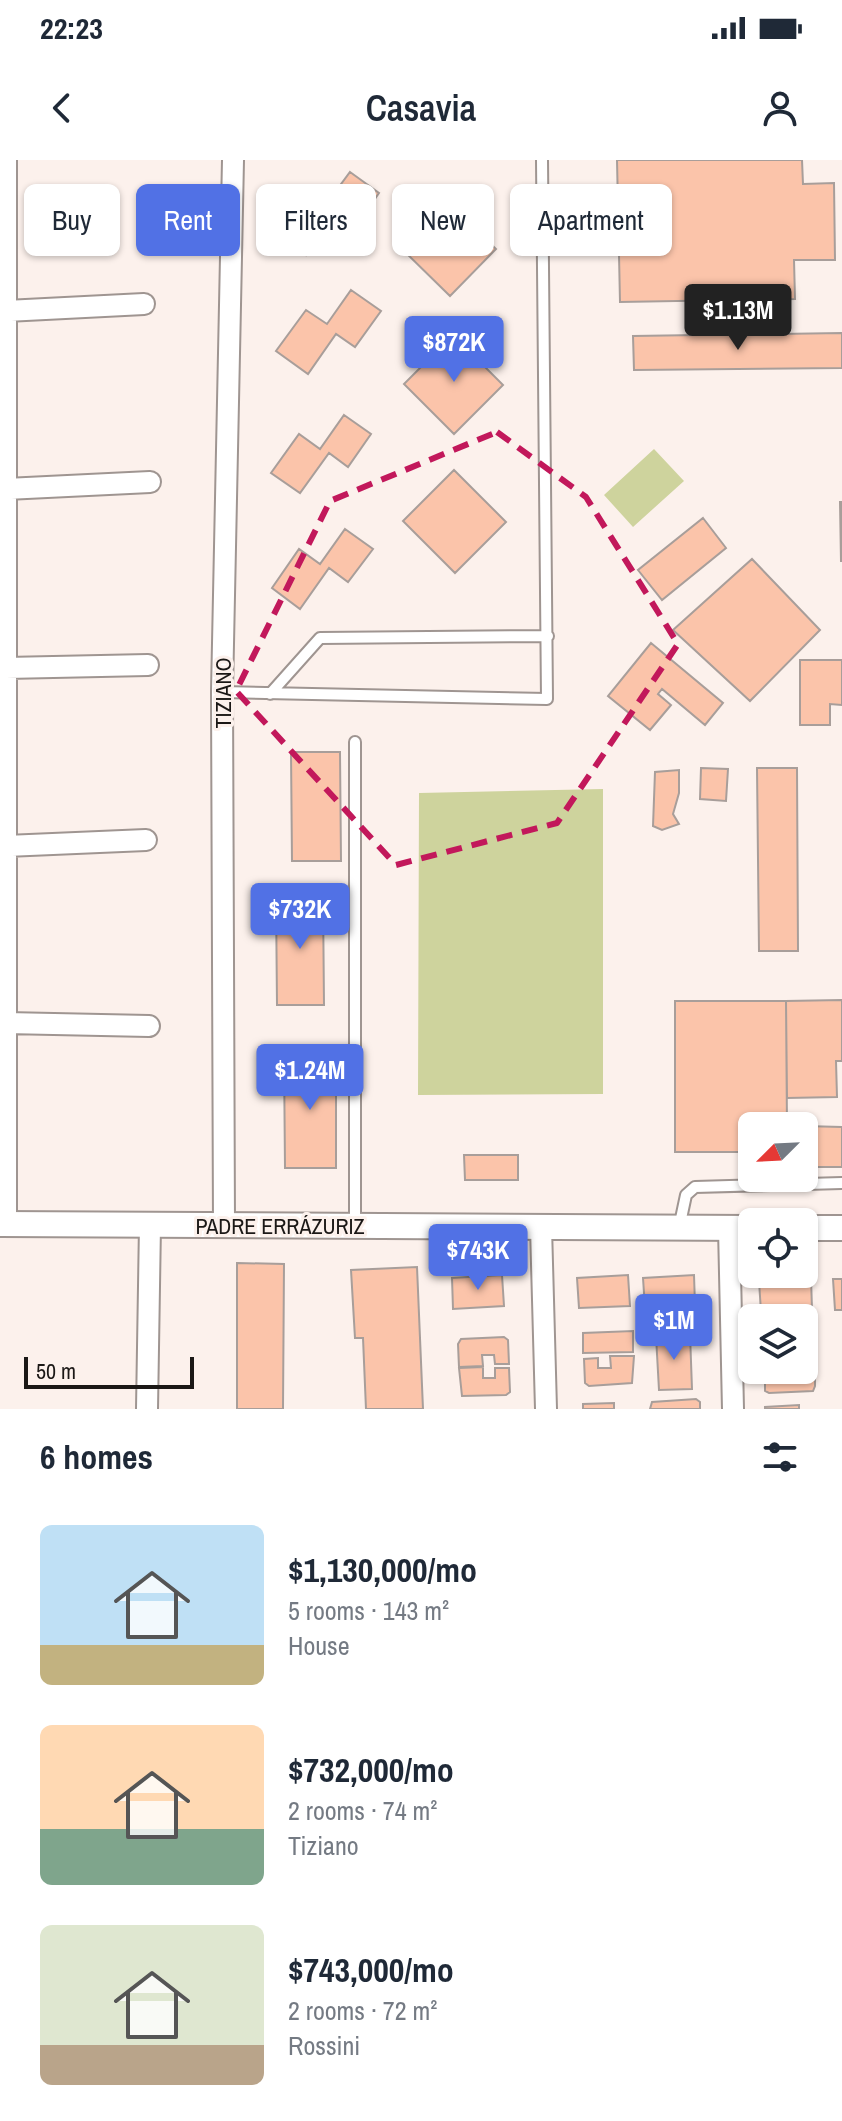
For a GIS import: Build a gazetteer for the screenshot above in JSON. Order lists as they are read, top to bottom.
{
  "streets": {
    "street": ["TIZIANO", "PADRE ERRÁZURIZ"]
  },
  "crossings": [
    ["TIZIANO", "PADRE ERRÁZURIZ"]
  ],
  "scale_bar": "50 m",
  "north": "bottom left",
  "page": {
    "status": "22:23",
    "header": "Casavia",
    "chip": [
      "Buy",
      "Rent",
      "Filters",
      "New",
      "Apartment"
    ],
    "price": [
      "$1.13M",
      "$872K",
      "$732K",
      "$1.24M",
      "$743K",
      "$1M"
    ],
    "scale": "50 m",
    "heading": "6 homes",
    "list": [
      {
        "name": "$1,130,000/mo",
        "note": "5 rooms · 143 m² · House"
      },
      {
        "name": "$732,000/mo",
        "note": "2 rooms · 74 m² · Tiziano"
      },
      {
        "name": "$743,000/mo",
        "note": "2 rooms · 72 m² · Rossini"
      }
    ]
  }
}
